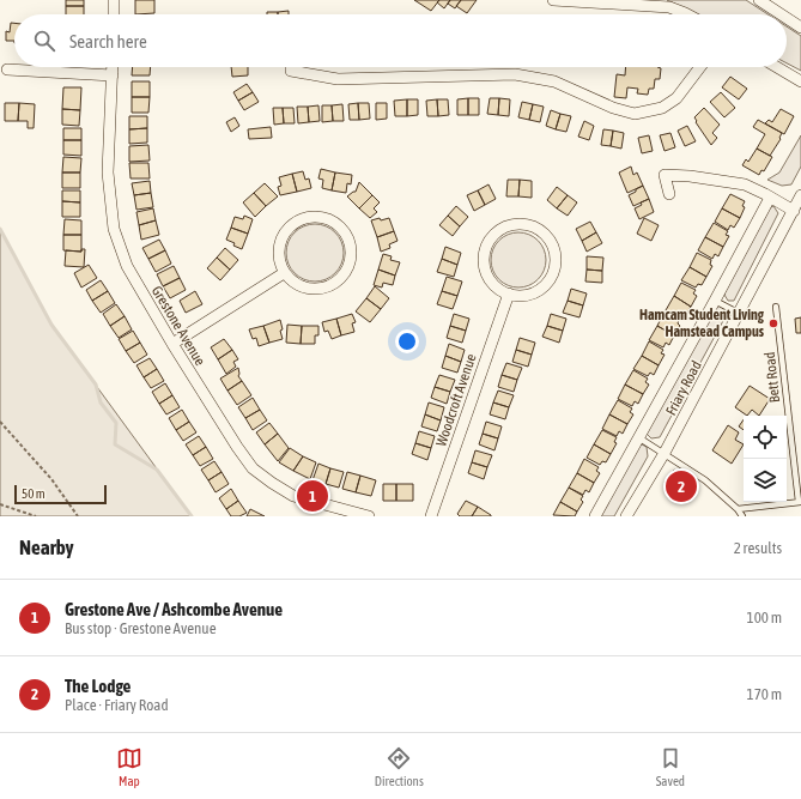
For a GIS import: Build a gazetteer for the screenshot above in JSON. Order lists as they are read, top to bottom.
{
  "streets": {
    "street": ["Grestone Avenue", "Friary Road", "Woodcroft Avenue"],
    "lane": ["Bett Road"]
  },
  "places": ["Hamcam Student Living Hamstead Campus"],
  "scale_bar": "50 m",
  "page": {
    "search": "Search here",
    "pins": ["2", "1"],
    "scale": "50 m",
    "heading": ["Nearby", "2 results"],
    "list": [
      {
        "mark": "1",
        "name": "Grestone Ave / Ashcombe Avenue",
        "note": "Bus stop · Grestone Avenue",
        "value": "100 m"
      },
      {
        "mark": "2",
        "name": "The Lodge",
        "note": "Place · Friary Road",
        "value": "170 m"
      }
    ],
    "nav": ["Map", "Directions", "Saved"]
  }
}
